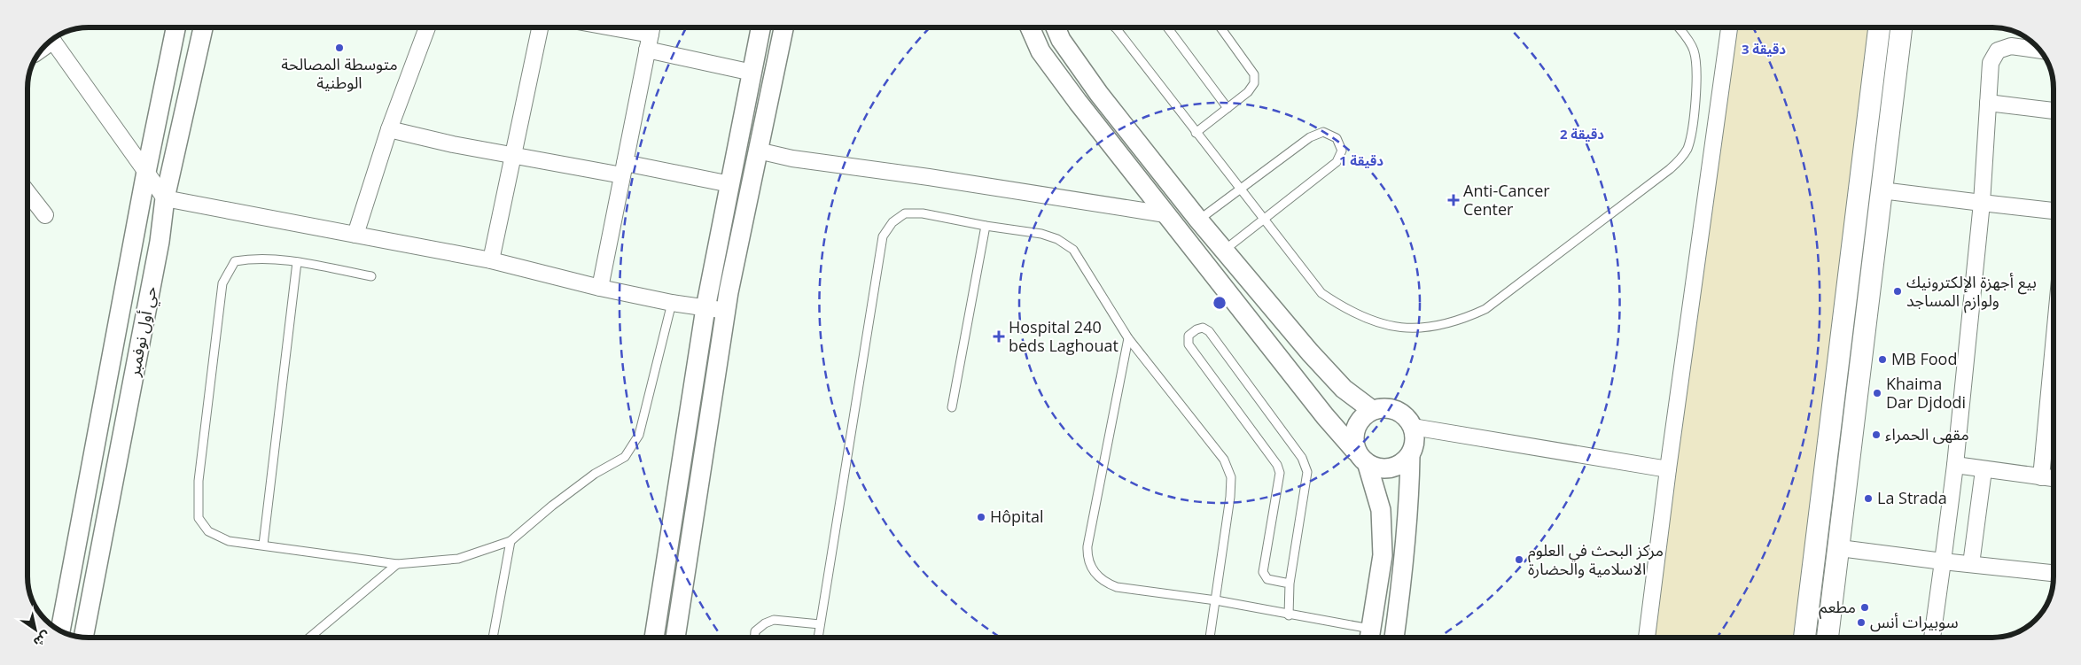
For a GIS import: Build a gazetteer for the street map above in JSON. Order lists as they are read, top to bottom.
{
  "streets": {
    "street": ["حي أول نوفمبر"]
  },
  "places": {
    "other": [
      "متوسطة المصالحة الوطنية",
      "بيع أجهزة الإلكترونيك ولوازم المساجد",
      "MB Food",
      "Khaima Dar Djdodi",
      "مقهى الحمراء",
      "La Strada",
      "Hôpital",
      "مركز البحث في العلوم الاسلامية والحضارة",
      "مطعم",
      "سوبيرات أنس"
    ],
    "health": ["Anti-Cancer Center", "Hospital 240 beds Laghouat"]
  },
  "north": "bottom right",
  "rings": ["3 دقيقة", "2 دقيقة", "1 دقيقة"]
}
